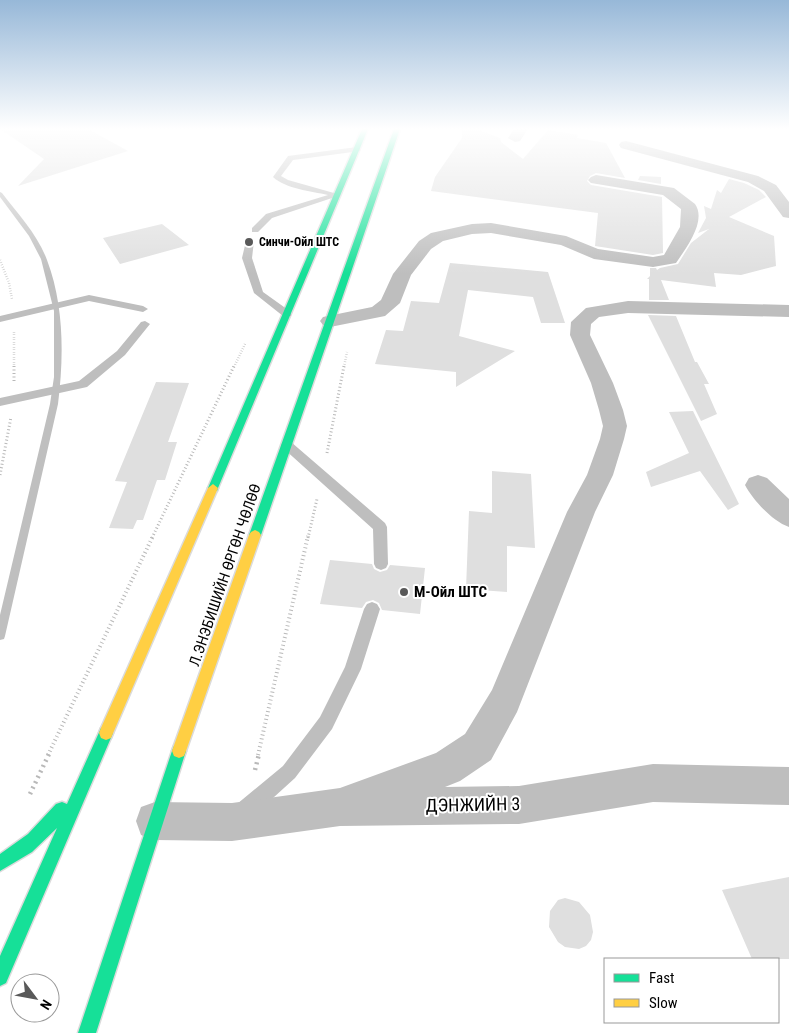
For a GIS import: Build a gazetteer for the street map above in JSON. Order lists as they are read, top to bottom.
{
  "streets": {
    "main road": ["Л.ЭНЭБИШИЙН ӨРГӨН ЧӨЛӨӨ"],
    "street": ["ДЭНЖИЙН 3"]
  },
  "crossings": [
    ["Л.ЭНЭБИШИЙН ӨРГӨН ЧӨЛӨӨ", "ДЭНЖИЙН 3"]
  ],
  "places": ["Синчи-Ойл ШТС", "М-Ойл ШТС"],
  "legend": ["Fast", "Slow"],
  "north": "bottom right"
}
